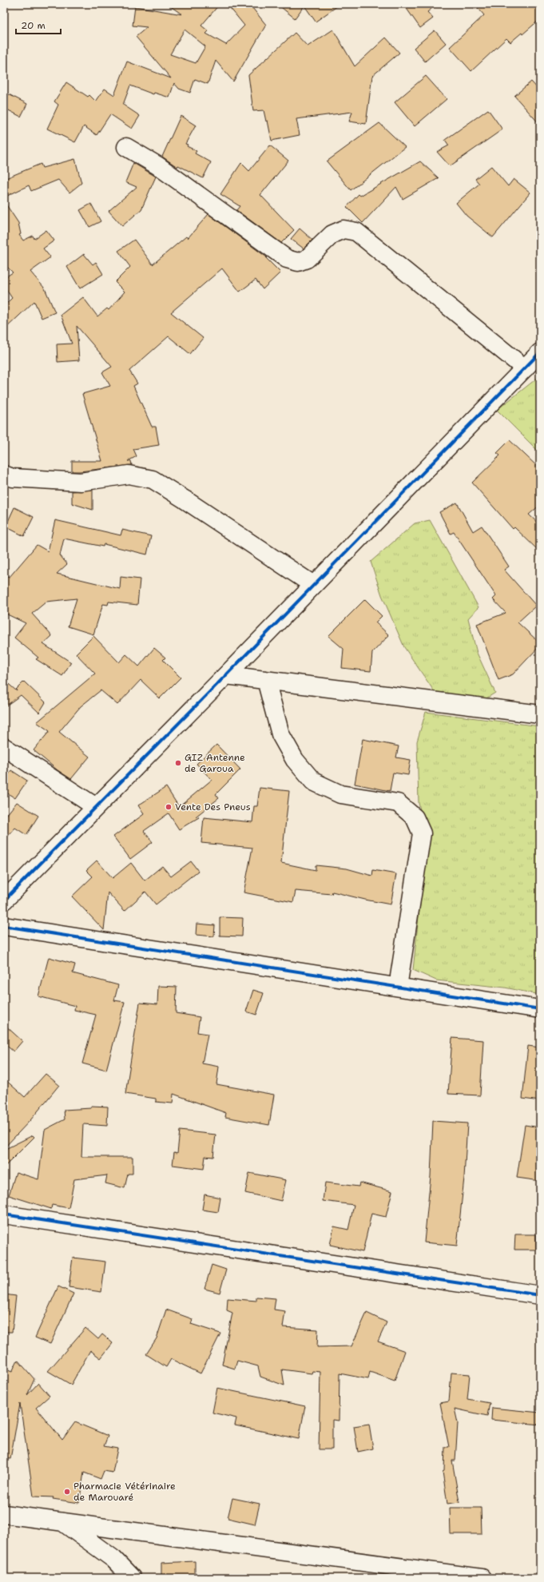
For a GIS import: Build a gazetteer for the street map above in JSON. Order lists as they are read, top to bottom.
{
  "places": ["GIZ Antenne de Garoua", "Vente Des Pneus", "Pharmacie Vétérinaire de Marouaré"],
  "scale_bar": "20 m"
}
